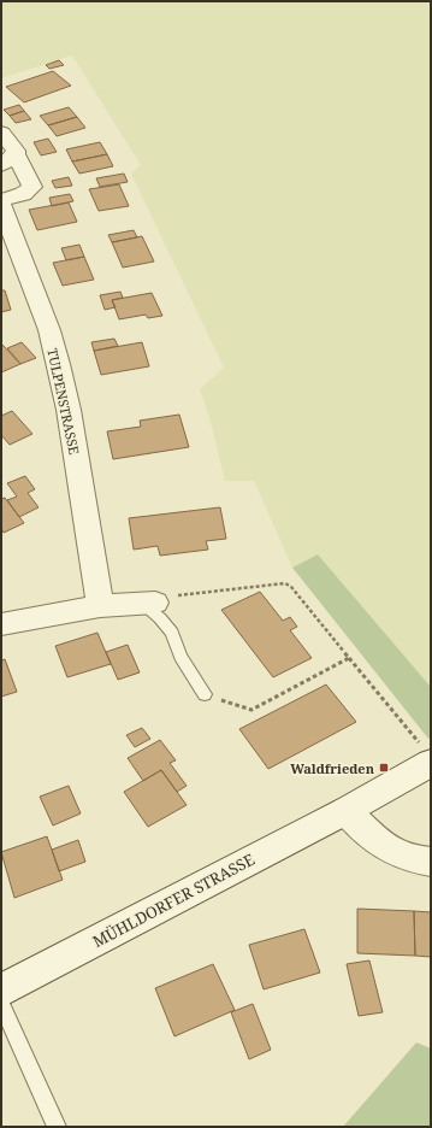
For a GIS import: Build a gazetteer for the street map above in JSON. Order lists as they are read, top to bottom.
{
  "streets": {
    "street": ["TULPENSTRASSE", "MÜHLDORFER STRASSE"]
  },
  "places": {
    "transit": ["Waldfrieden"]
  }
}
